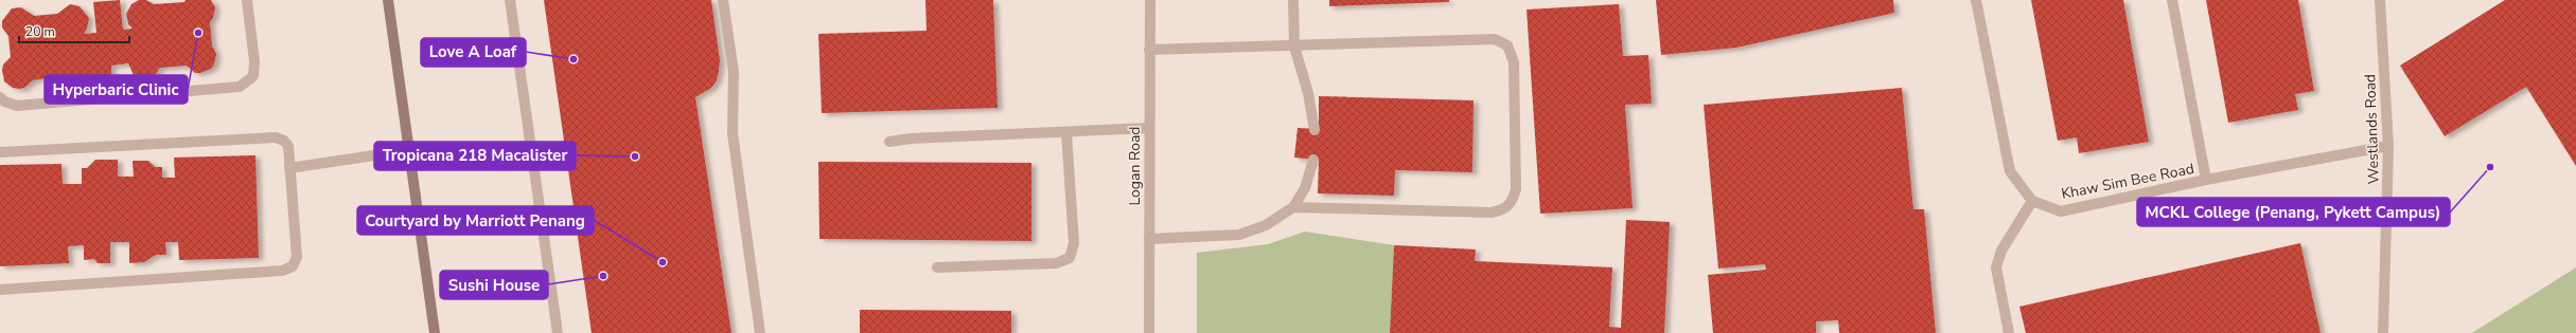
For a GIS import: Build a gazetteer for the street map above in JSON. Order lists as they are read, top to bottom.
{
  "streets": {
    "street": ["Westlands Road", "Logan Road", "Khaw Sim Bee Road"]
  },
  "crossings": [
    ["Westlands Road", "Khaw Sim Bee Road"]
  ],
  "places": [
    "Hyperbaric Clinic",
    "Love A Loaf",
    "Tropicana 218 Macalister",
    "MCKL College (Penang, Pykett Campus)",
    "Courtyard by Marriott Penang",
    "Sushi House"
  ],
  "scale_bar": "20 m"
}
